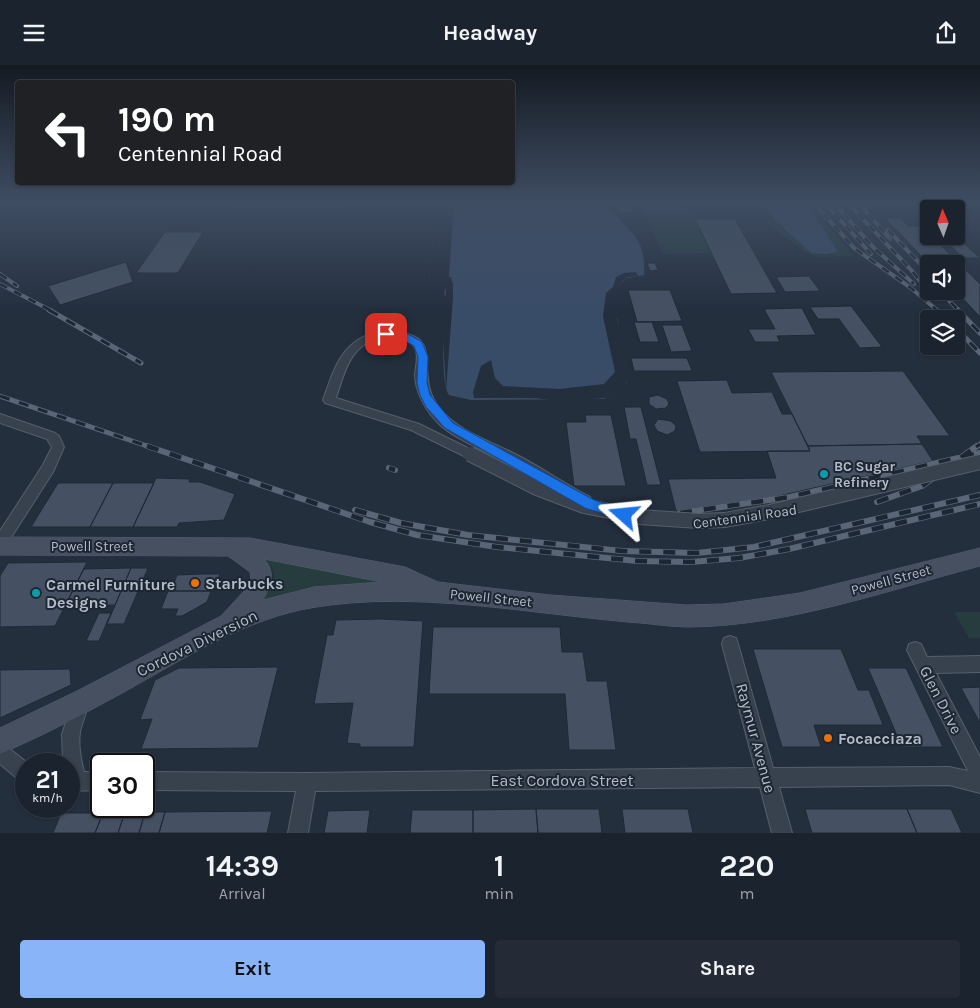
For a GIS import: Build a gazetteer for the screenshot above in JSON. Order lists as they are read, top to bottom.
{
  "streets": {
    "main road": ["Powell Street", "Cordova Diversion"],
    "street": [
      "Centennial Road",
      "Glen Drive",
      "Raymur Avenue",
      "East Cordova Street"
    ]
  },
  "crossings": [
    ["Powell Street", "Cordova Diversion"],
    ["Raymur Avenue", "East Cordova Street"]
  ],
  "places": [
    "BC Sugar Refinery",
    "Starbucks",
    "Carmel Furniture Designs",
    "Focacciaza"
  ],
  "north": "top",
  "page": {
    "header": "Headway",
    "turn": ["190 m", "Centennial Road"],
    "speed": "21 km/h",
    "limit": "30",
    "eta": [
      "14:39",
      "Arrival",
      "1",
      "min",
      "220",
      "m"
    ],
    "buttons": ["Exit", "Share"]
  }
}
